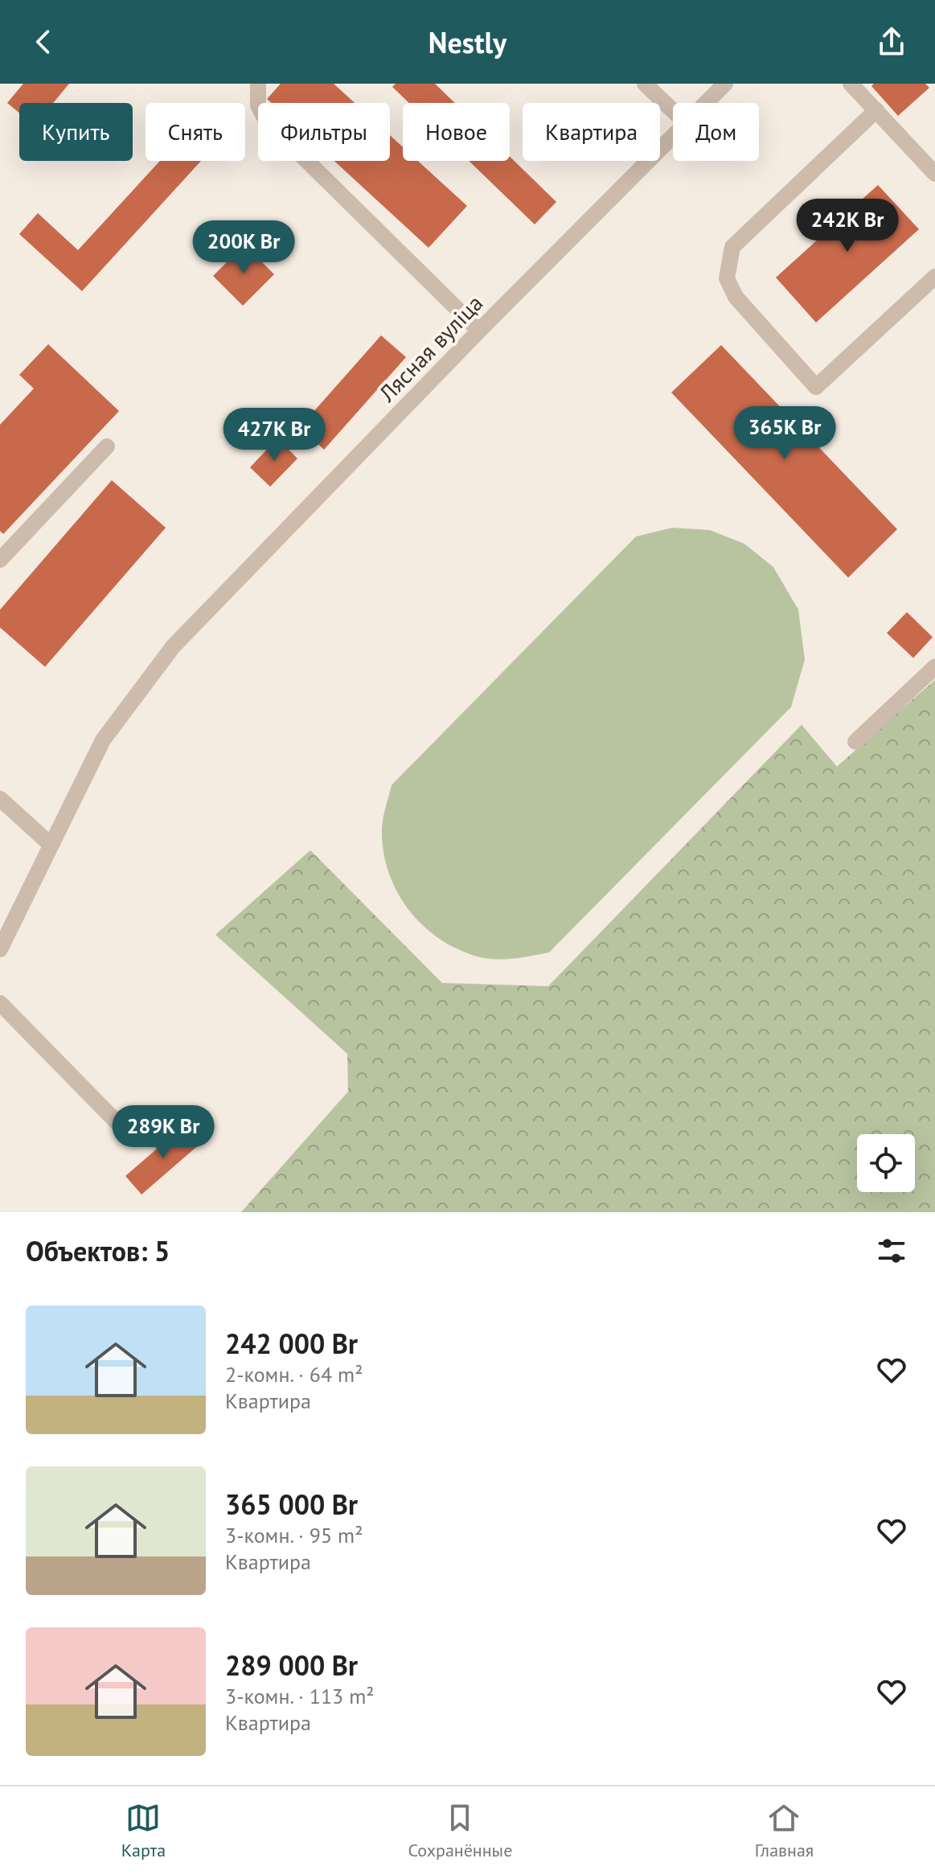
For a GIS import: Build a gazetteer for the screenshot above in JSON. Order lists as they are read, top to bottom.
{
  "streets": {
    "street": ["Лясная вуліца"]
  },
  "page": {
    "header": "Nestly",
    "chip": [
      "Купить",
      "Снять",
      "Фильтры",
      "Новое",
      "Квартира",
      "Дом"
    ],
    "price": [
      "242K Br",
      "200K Br",
      "365K Br",
      "427K Br",
      "289K Br"
    ],
    "heading": "Объектов: 5",
    "list": [
      {
        "name": "242 000 Br",
        "note": "2-комн. · 64 m² · Квартира"
      },
      {
        "name": "365 000 Br",
        "note": "3-комн. · 95 m² · Квартира"
      },
      {
        "name": "289 000 Br",
        "note": "3-комн. · 113 m² · Квартира"
      }
    ],
    "tabs": ["Карта", "Сохранённые", "Главная"]
  }
}
